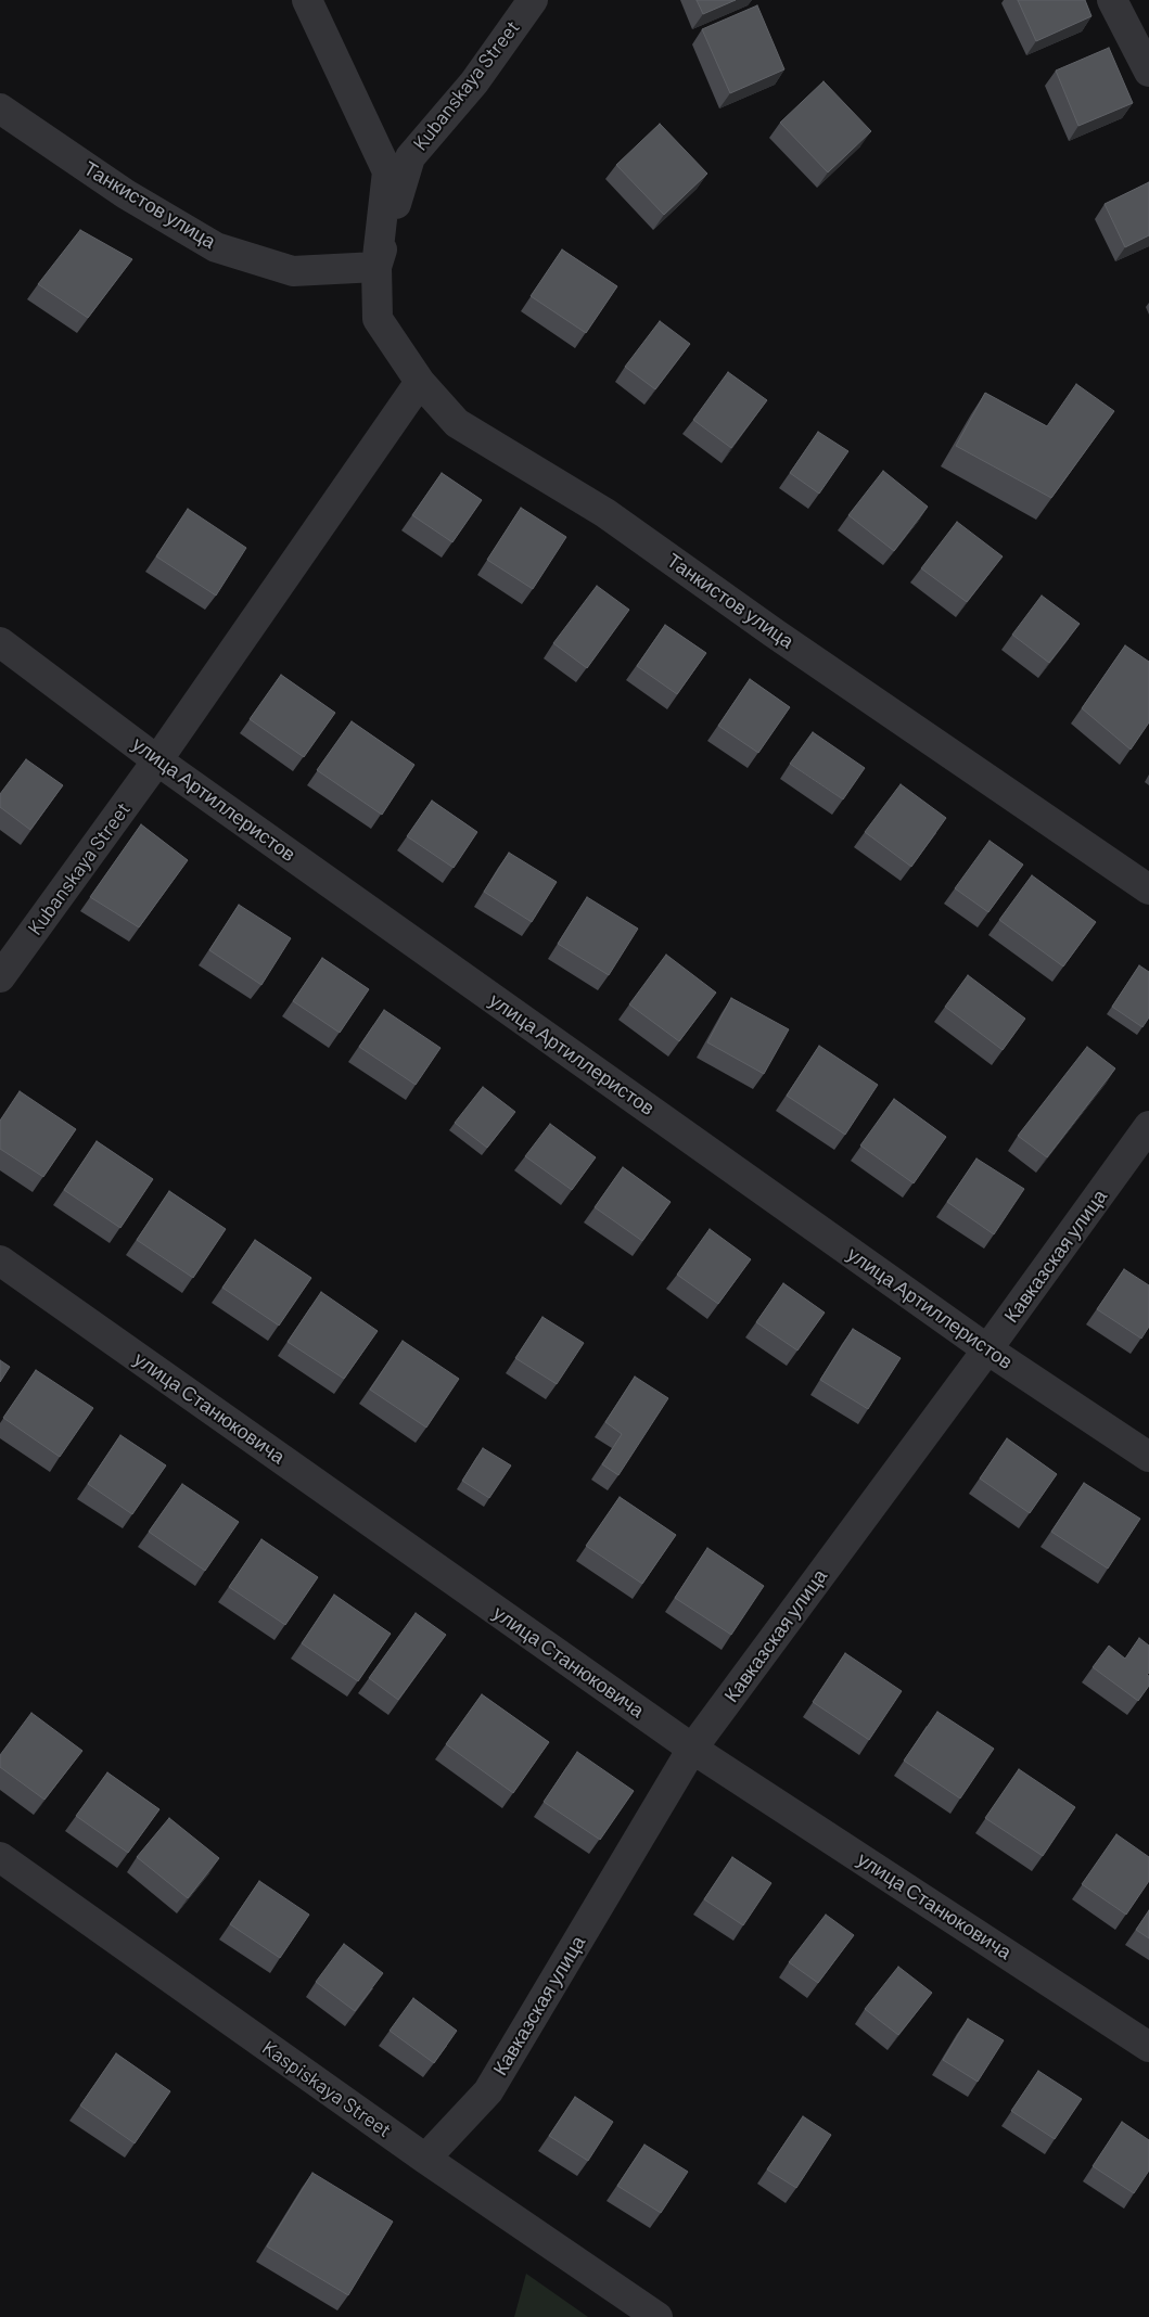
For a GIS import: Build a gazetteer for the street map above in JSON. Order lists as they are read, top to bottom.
{
  "streets": {
    "street": [
      "Kubanskaya Street",
      "Танкистов улица",
      "улица Артиллеристов",
      "Кавказская улица",
      "улица Станюковича",
      "Kaspiskaya Street"
    ]
  },
  "crossings": [
    ["Kubanskaya Street", "Танкистов улица"],
    ["Kubanskaya Street", "улица Артиллеристов"],
    ["улица Артиллеристов", "Кавказская улица"],
    ["Кавказская улица", "улица Станюковича"],
    ["Кавказская улица", "Kaspiskaya Street"]
  ]
}
